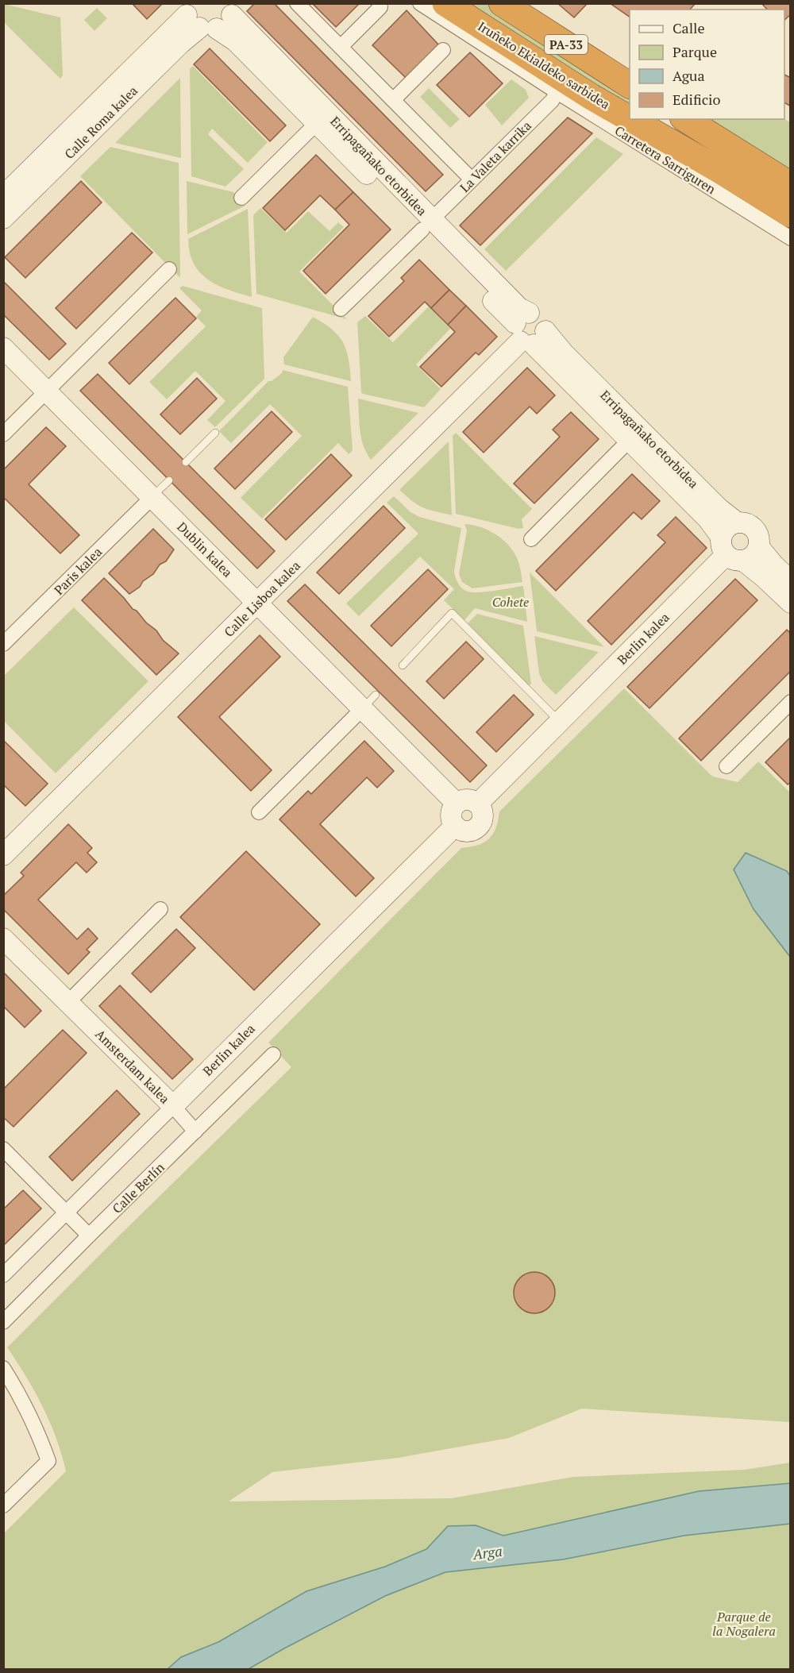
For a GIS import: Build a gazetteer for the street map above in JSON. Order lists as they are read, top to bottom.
{
  "streets": {
    "highway": ["PA-33", "Iruñeko Ekialdeko sarbidea"],
    "street": [
      "Calle Roma kalea",
      "La Valeta karrika",
      "Carretera Sarriguren",
      "Erripagañako etorbidea",
      "Dublin kalea",
      "Paris kalea",
      "Calle Lisboa kalea",
      "Berlin kalea",
      "Amsterdam kalea",
      "Calle Berlín"
    ]
  },
  "crossings": [
    ["Calle Roma kalea", "Erripagañako etorbidea"],
    ["La Valeta karrika", "Carretera Sarriguren"],
    ["La Valeta karrika", "Erripagañako etorbidea"],
    ["Erripagañako etorbidea", "Calle Lisboa kalea"],
    ["Erripagañako etorbidea", "Berlin kalea"],
    ["Dublin kalea", "Paris kalea"],
    ["Dublin kalea", "Calle Lisboa kalea"],
    ["Dublin kalea", "Berlin kalea"],
    ["Berlin kalea", "Amsterdam kalea"],
    ["Amsterdam kalea", "Calle Berlín"]
  ],
  "water": ["Arga"],
  "parks": ["Cohete", "Parque de la Nogalera"],
  "legend": [
    "Calle",
    "Parque",
    "Agua",
    "Edificio"
  ]
}
